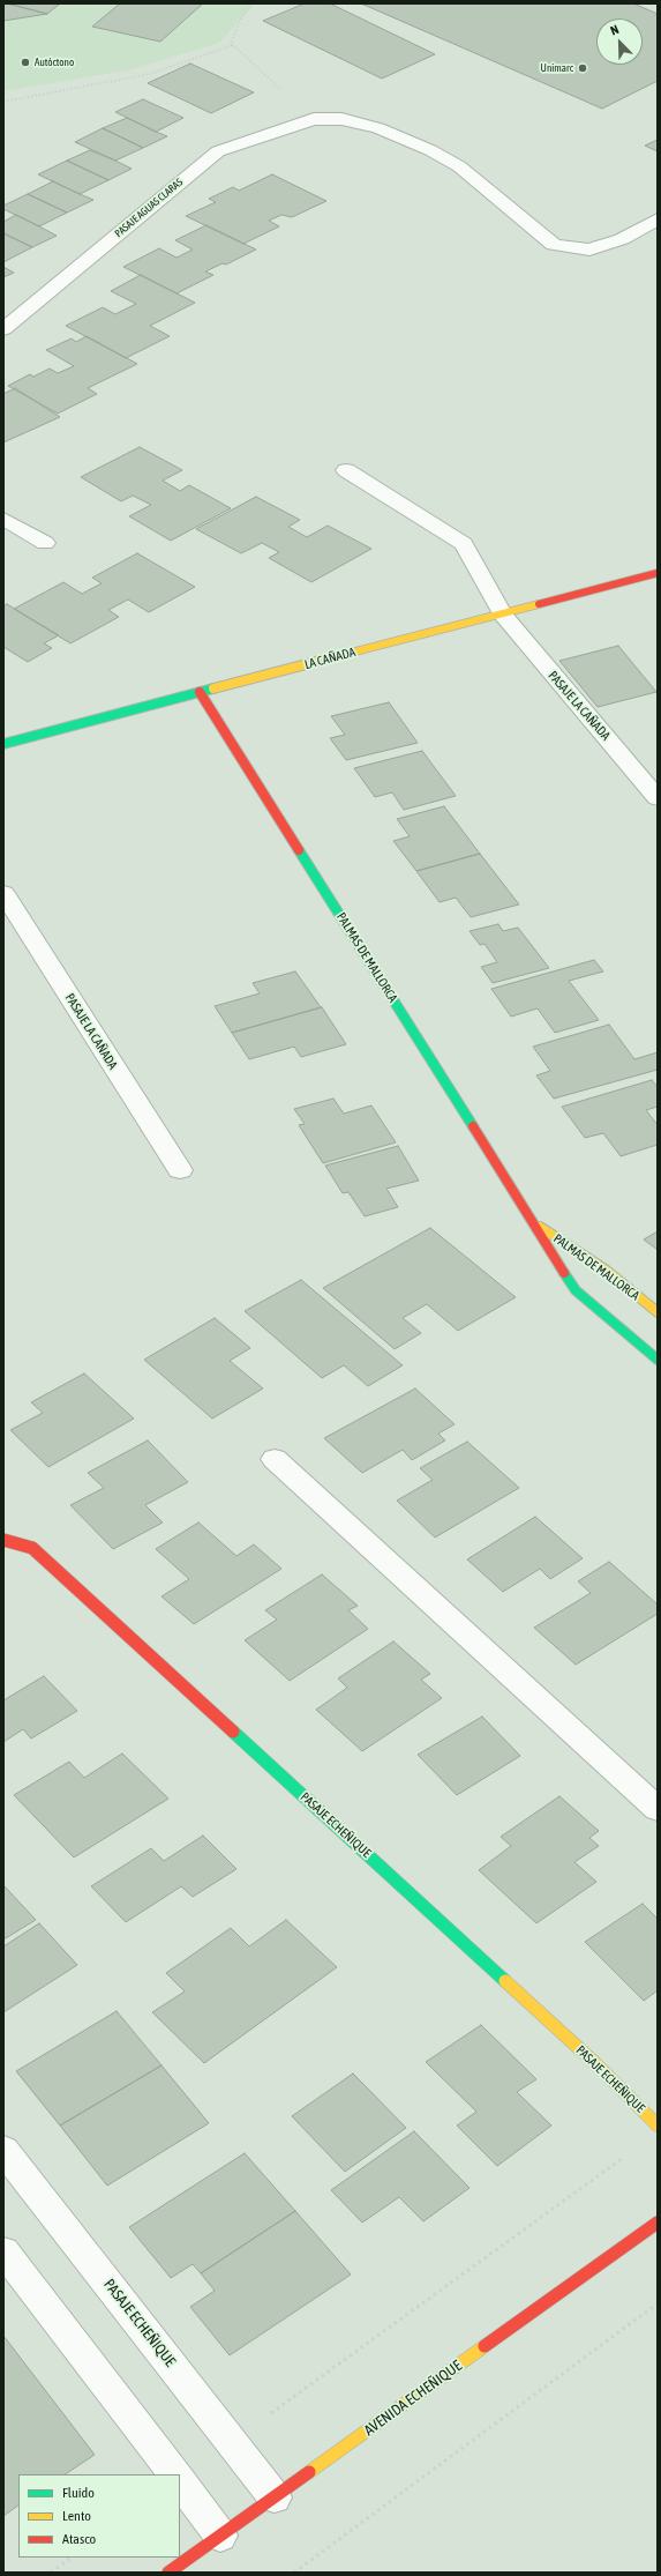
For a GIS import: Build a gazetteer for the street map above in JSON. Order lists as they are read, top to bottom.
{
  "streets": {
    "street": [
      "PASAJE AGUAS CLARAS",
      "LA CAÑADA",
      "PASAJE LA CAÑADA",
      "PALMAS DE MALLORCA",
      "PASAJE ECHEÑIQUE",
      "AVENIDA ECHEÑIQUE"
    ]
  },
  "crossings": [
    ["LA CAÑADA", "PASAJE LA CAÑADA"],
    ["LA CAÑADA", "PALMAS DE MALLORCA"],
    ["PASAJE ECHEÑIQUE", "AVENIDA ECHEÑIQUE"]
  ],
  "places": ["Autóctono", "Unimarc"],
  "legend": ["Fluido", "Lento", "Atasco"],
  "north": "top left"
}
